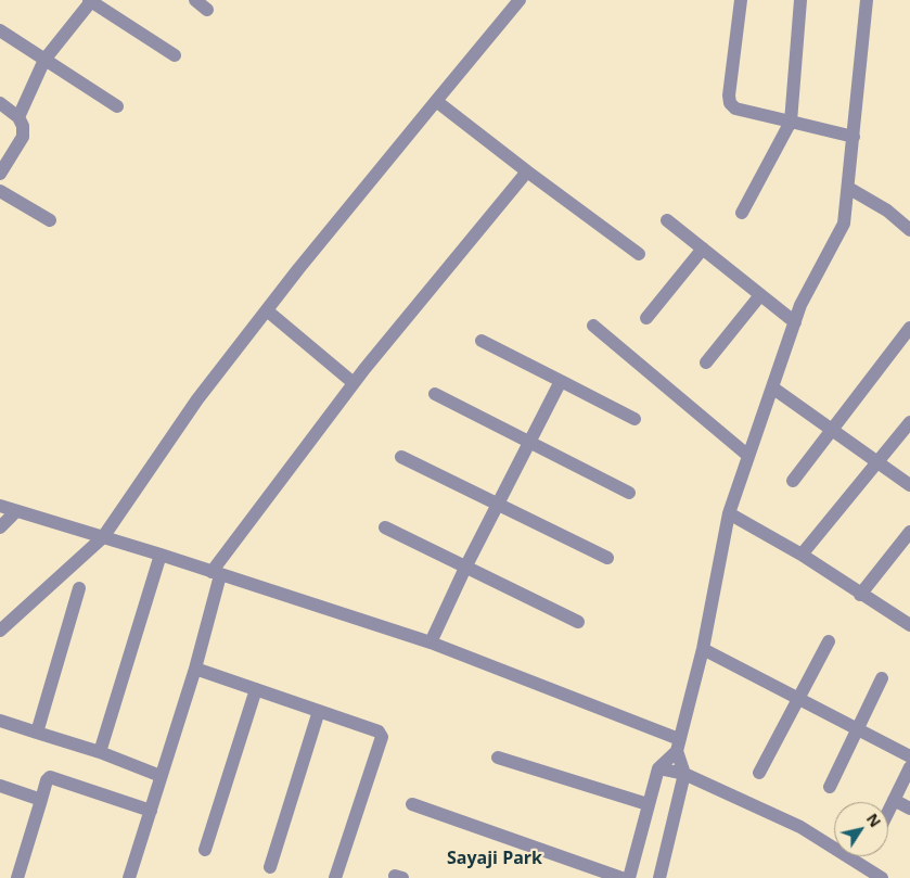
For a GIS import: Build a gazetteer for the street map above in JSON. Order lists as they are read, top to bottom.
{
  "districts": ["Sayaji Park"],
  "north": "top right"
}
